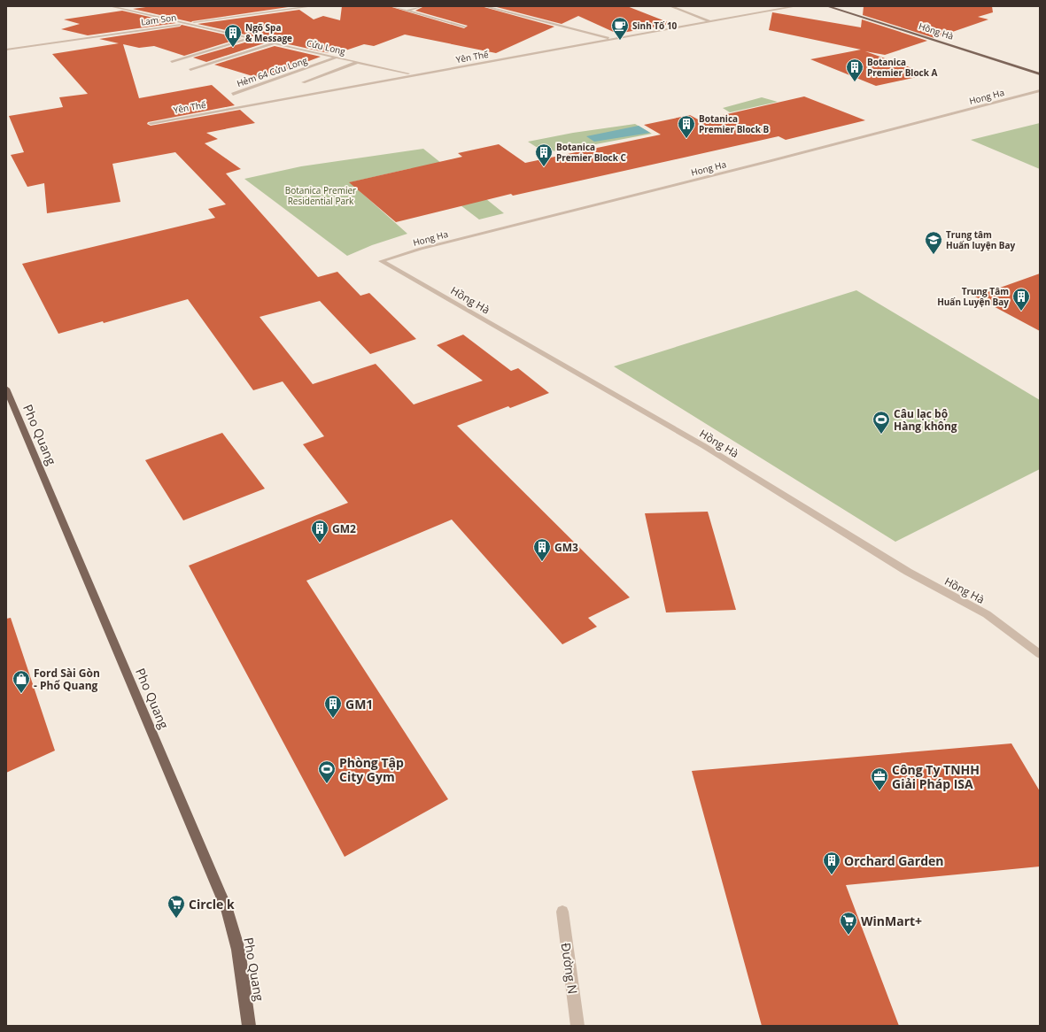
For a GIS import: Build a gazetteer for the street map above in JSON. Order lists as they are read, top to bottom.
{
  "streets": {
    "main road": ["Hồng Hà", "Pho Quang"],
    "street": [
      "Lam Son",
      "Cửu Long",
      "Yên Thế",
      "Hẻm 64 Cửu Long",
      "Đường N"
    ]
  },
  "crossings": [
    ["Lam Son", "Cửu Long"],
    ["Cửu Long", "Yên Thế"],
    ["Cửu Long", "Hẻm 64 Cửu Long"]
  ],
  "parks": ["Botanica Premier Residential Park"],
  "places": {
    "cafe": ["Sinh Tố 10"],
    "building": [
      "Ngõ Spa & Message",
      "Botanica Premier Block A",
      "Botanica Premier Block B",
      "Botanica Premier Block C",
      "Trung Tâm Huấn Luyện Bay",
      "GM2",
      "GM3",
      "GM1",
      "Orchard Garden"
    ],
    "school or university": ["Trung tâm Huấn luyện Bay"],
    "sports": ["Câu lạc bộ Hàng không", "Phòng Tập City Gym"],
    "shop": ["Ford Sài Gòn - Phổ Quang"],
    "office": ["Công Ty TNHH Giải Pháp ISA"],
    "supermarket": ["Circle k", "WinMart+"]
  }
}
